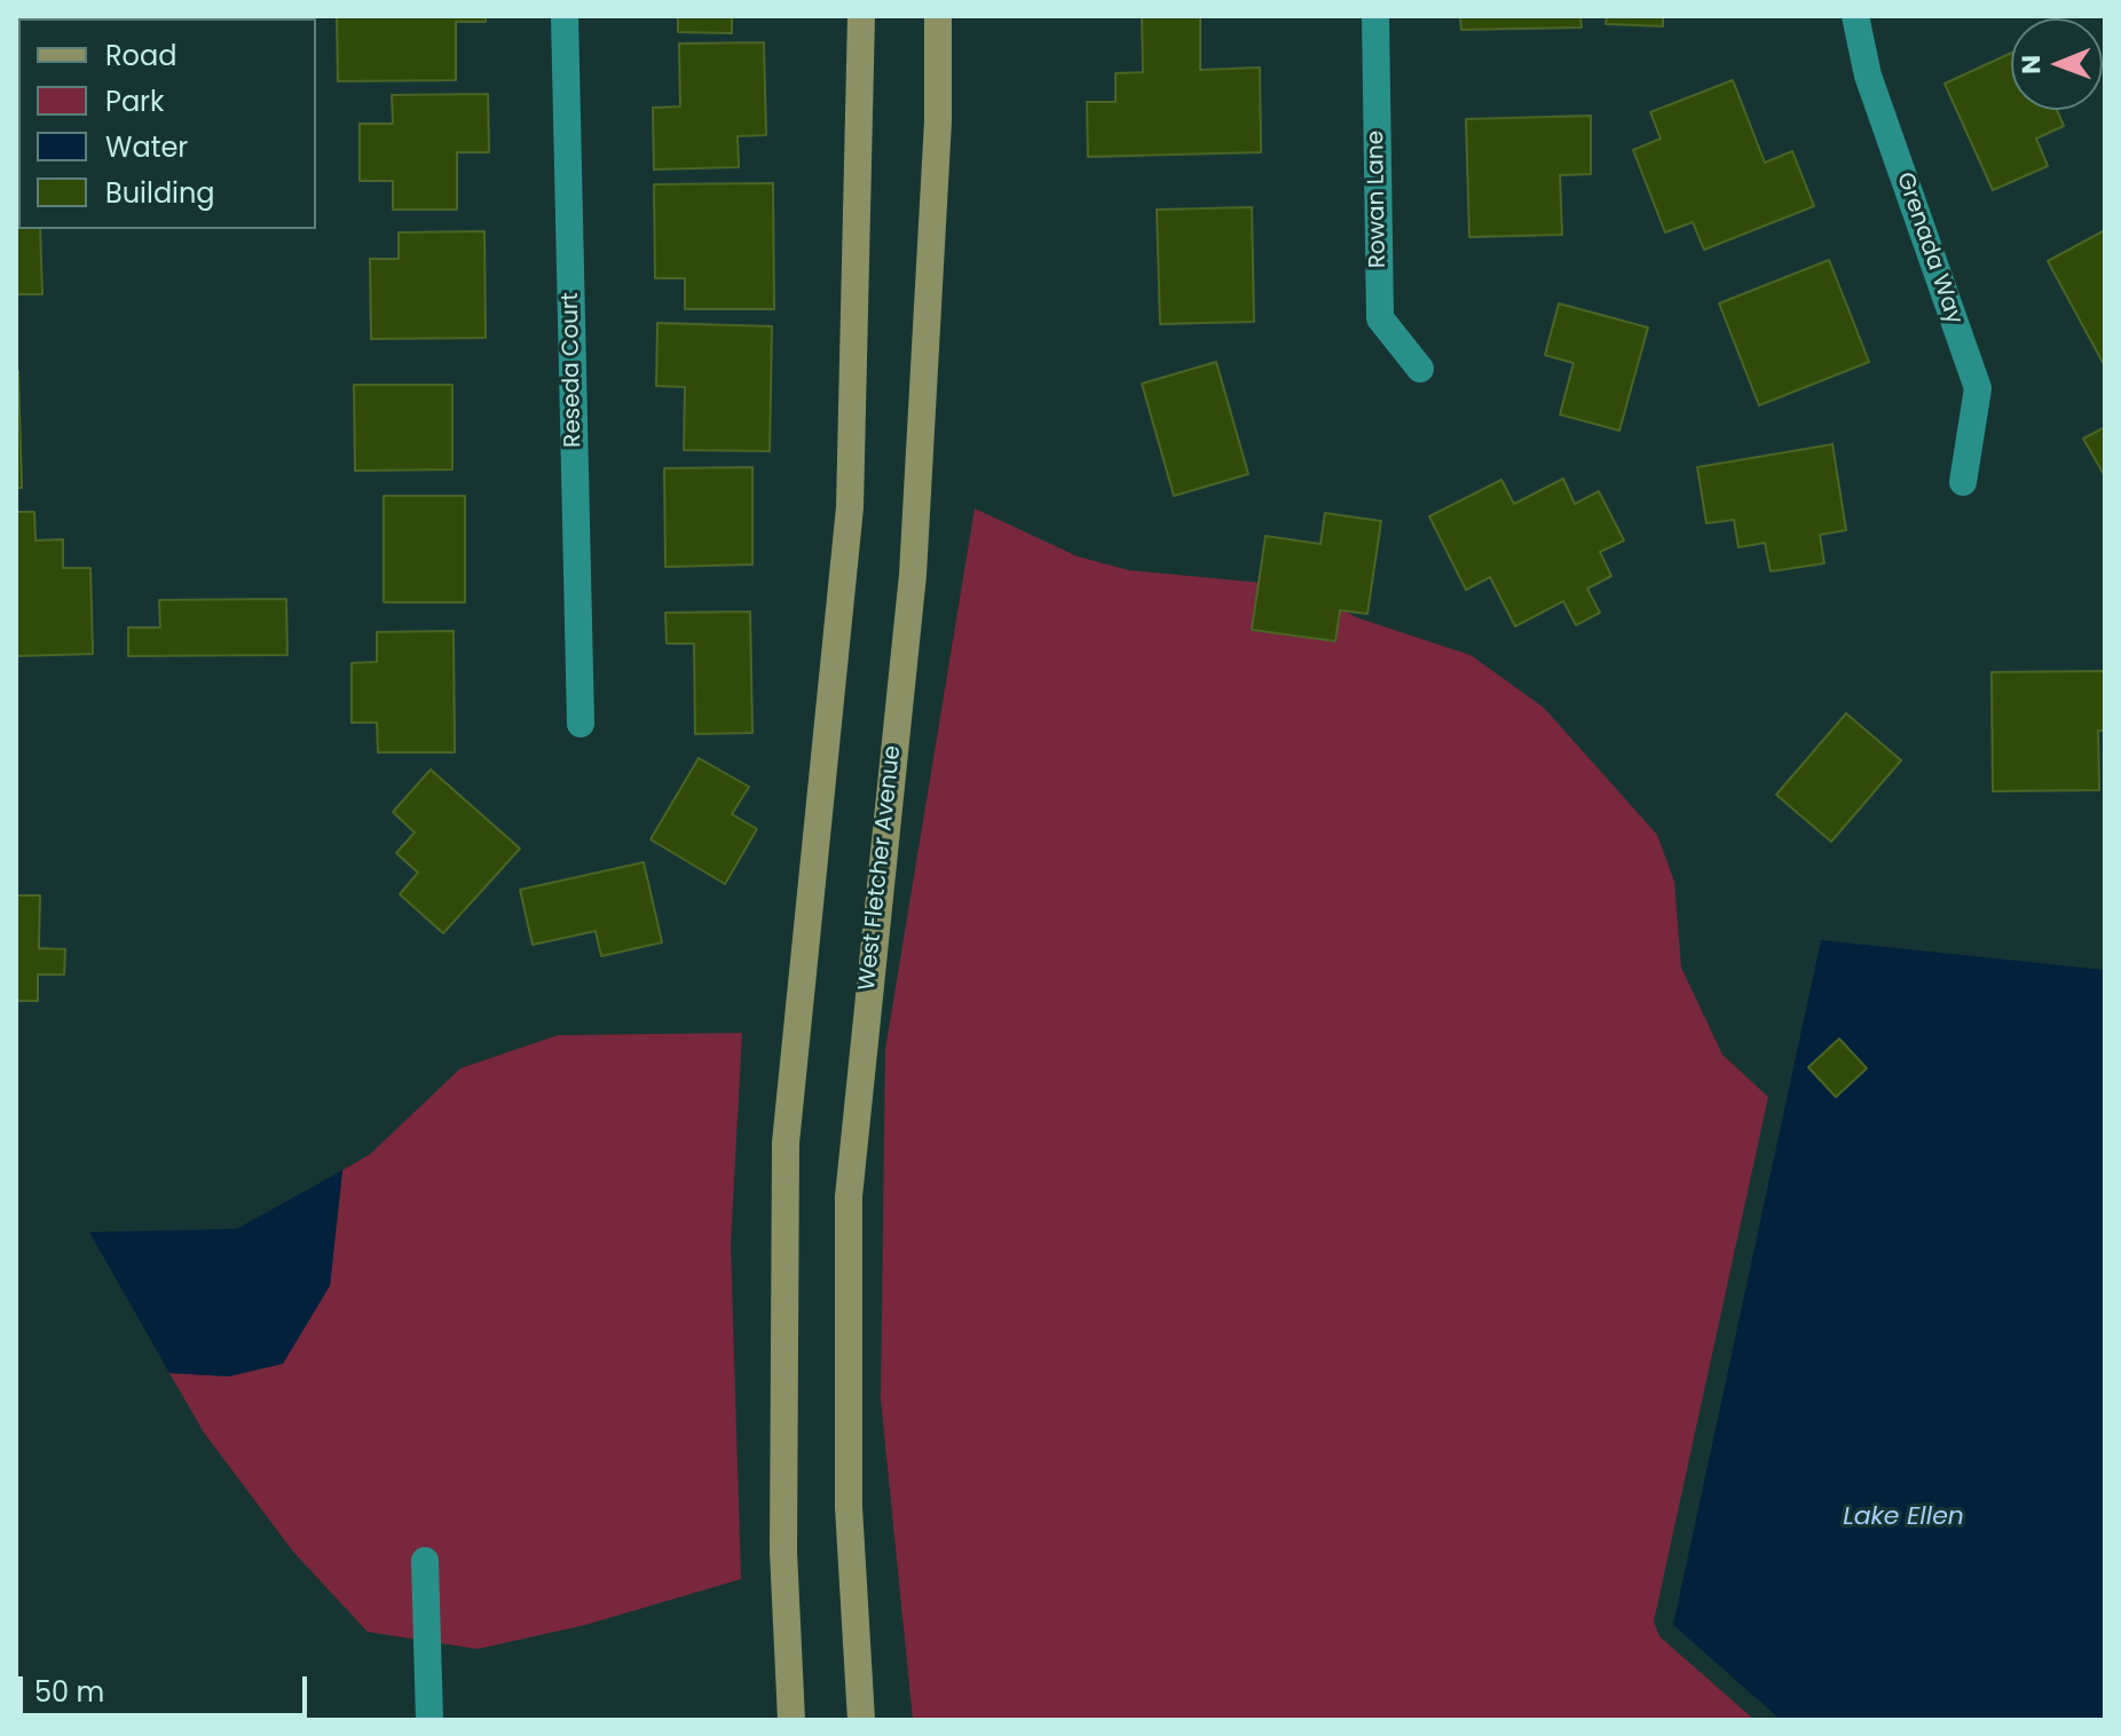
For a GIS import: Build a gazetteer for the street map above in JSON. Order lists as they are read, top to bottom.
{
  "streets": {
    "main road": ["West Fletcher Avenue"],
    "street": ["Rowan Lane", "Grenada Way", "Reseda Court"]
  },
  "water": ["Lake Ellen"],
  "legend": [
    "Road",
    "Park",
    "Water",
    "Building"
  ],
  "scale_bar": "50 m",
  "north": "left"
}
